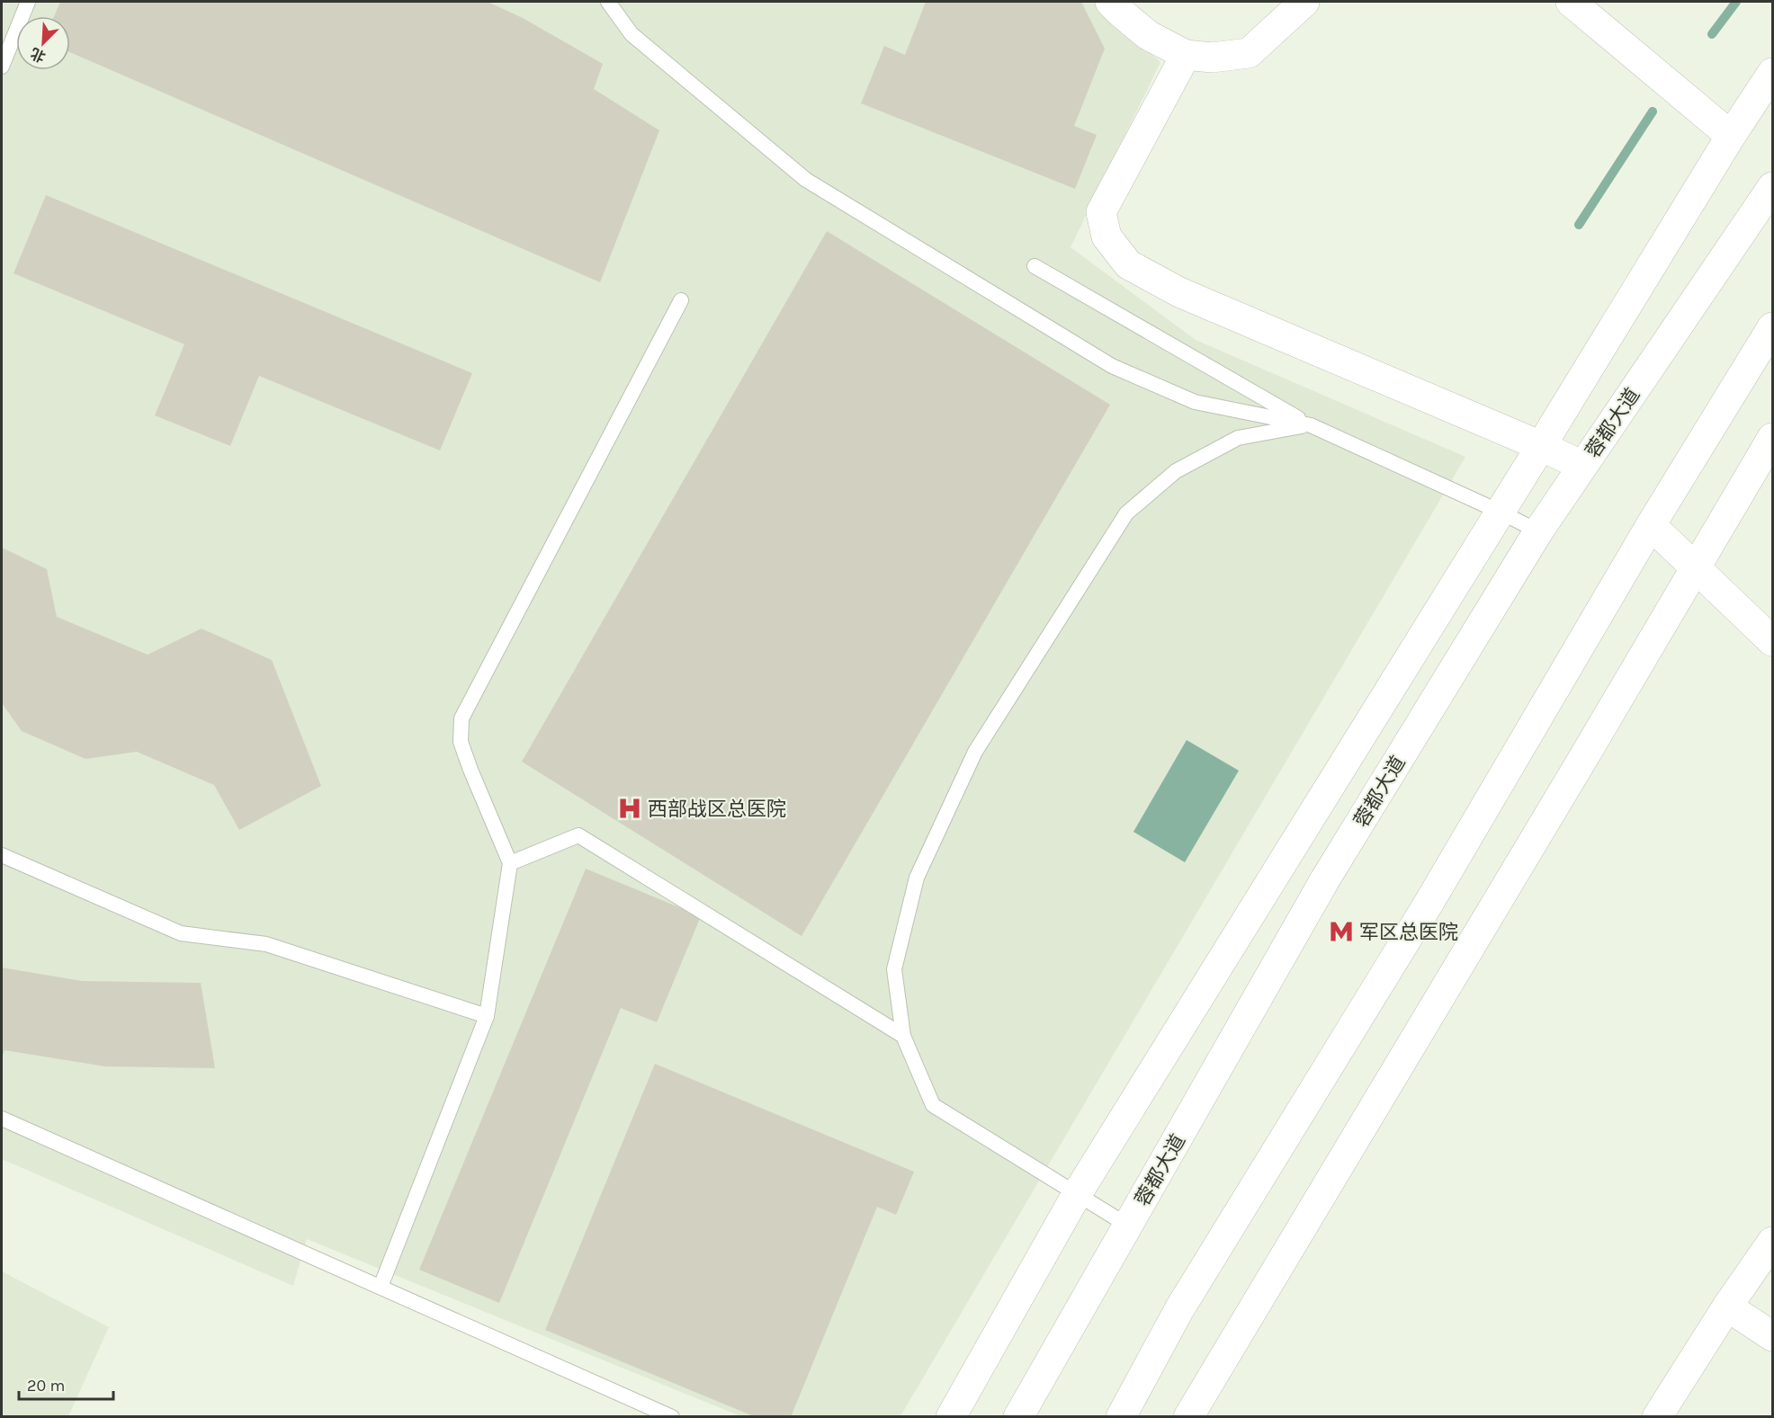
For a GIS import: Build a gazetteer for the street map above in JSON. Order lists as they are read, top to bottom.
{
  "streets": {
    "street": ["蓉都大道"]
  },
  "places": {
    "hospital": ["西部战区总医院"],
    "metro station": ["军区总医院"]
  },
  "scale_bar": "20 m",
  "north": "bottom left"
}
